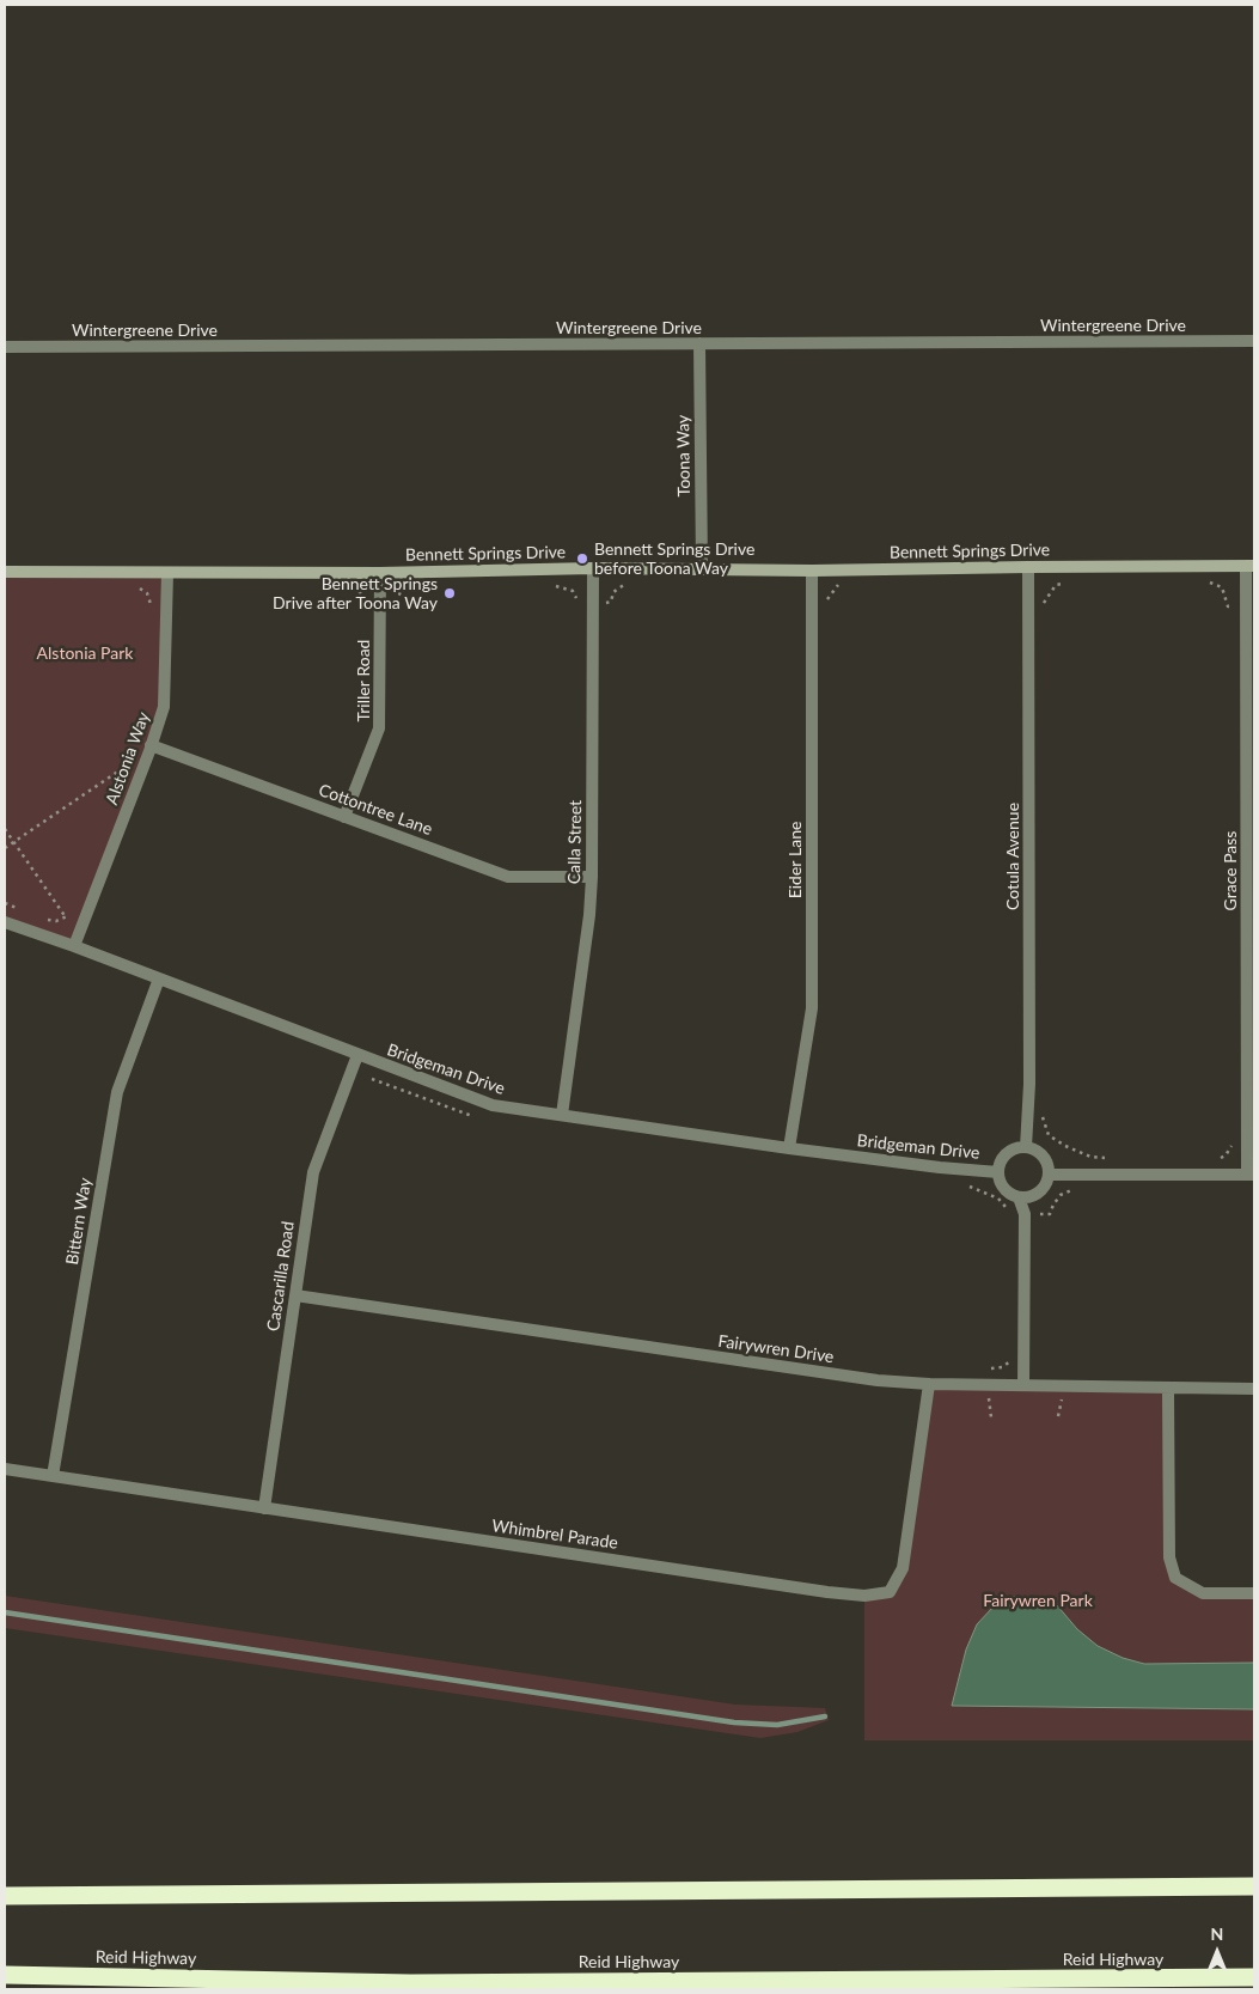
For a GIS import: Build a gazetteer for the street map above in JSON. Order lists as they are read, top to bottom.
{
  "streets": {
    "highway": ["Reid Highway"],
    "street": [
      "Wintergreene Drive",
      "Toona Way",
      "Bennett Springs Drive",
      "Triller Road",
      "Alstonia Way",
      "Cottontree Lane",
      "Calla Street",
      "Cotula Avenue",
      "Eider Lane",
      "Grace Pass",
      "Bridgeman Drive",
      "Bittern Way",
      "Cascarilla Road",
      "Fairywren Drive",
      "Whimbrel Parade"
    ]
  },
  "crossings": [
    ["Wintergreene Drive", "Toona Way"],
    ["Toona Way", "Bennett Springs Drive"],
    ["Bennett Springs Drive", "Triller Road"],
    ["Bennett Springs Drive", "Alstonia Way"],
    ["Bennett Springs Drive", "Calla Street"],
    ["Bennett Springs Drive", "Cotula Avenue"],
    ["Bennett Springs Drive", "Eider Lane"],
    ["Bennett Springs Drive", "Grace Pass"],
    ["Triller Road", "Cottontree Lane"],
    ["Alstonia Way", "Cottontree Lane"],
    ["Alstonia Way", "Bridgeman Drive"],
    ["Cottontree Lane", "Calla Street"],
    ["Calla Street", "Bridgeman Drive"],
    ["Cotula Avenue", "Bridgeman Drive"],
    ["Eider Lane", "Bridgeman Drive"],
    ["Bridgeman Drive", "Bittern Way"],
    ["Bridgeman Drive", "Cascarilla Road"],
    ["Bittern Way", "Whimbrel Parade"],
    ["Cascarilla Road", "Fairywren Drive"],
    ["Cascarilla Road", "Whimbrel Parade"],
    ["Fairywren Drive", "Whimbrel Parade"]
  ],
  "parks": ["Alstonia Park", "Fairywren Park"],
  "places": ["Bennett Springs Drive before Toona Way", "Bennett Springs Drive after Toona Way"],
  "north": "top"
}
